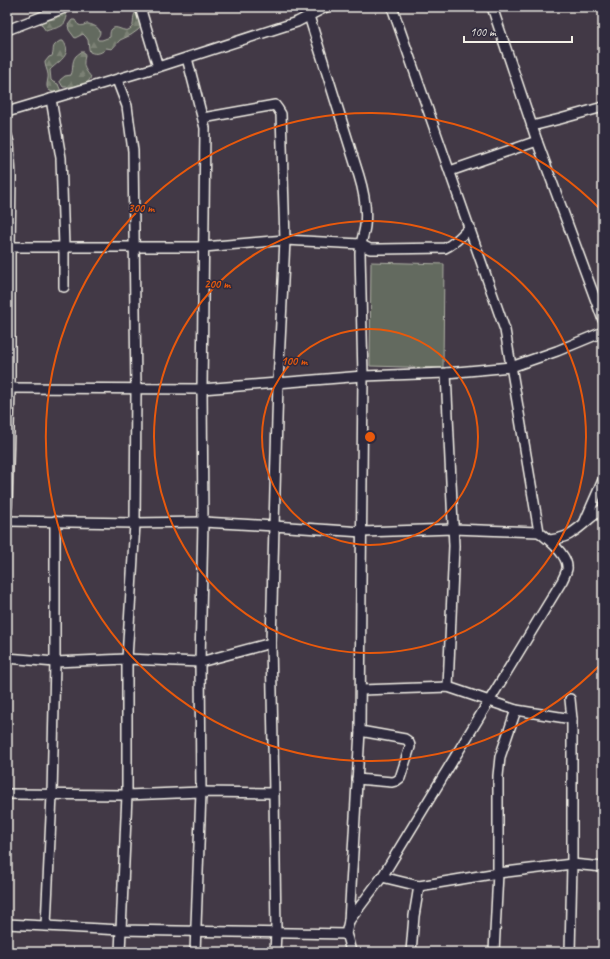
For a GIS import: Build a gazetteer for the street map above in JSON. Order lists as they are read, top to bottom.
{
  "scale_bar": "100 m",
  "rings": ["300 m", "200 m", "100 m"]
}
